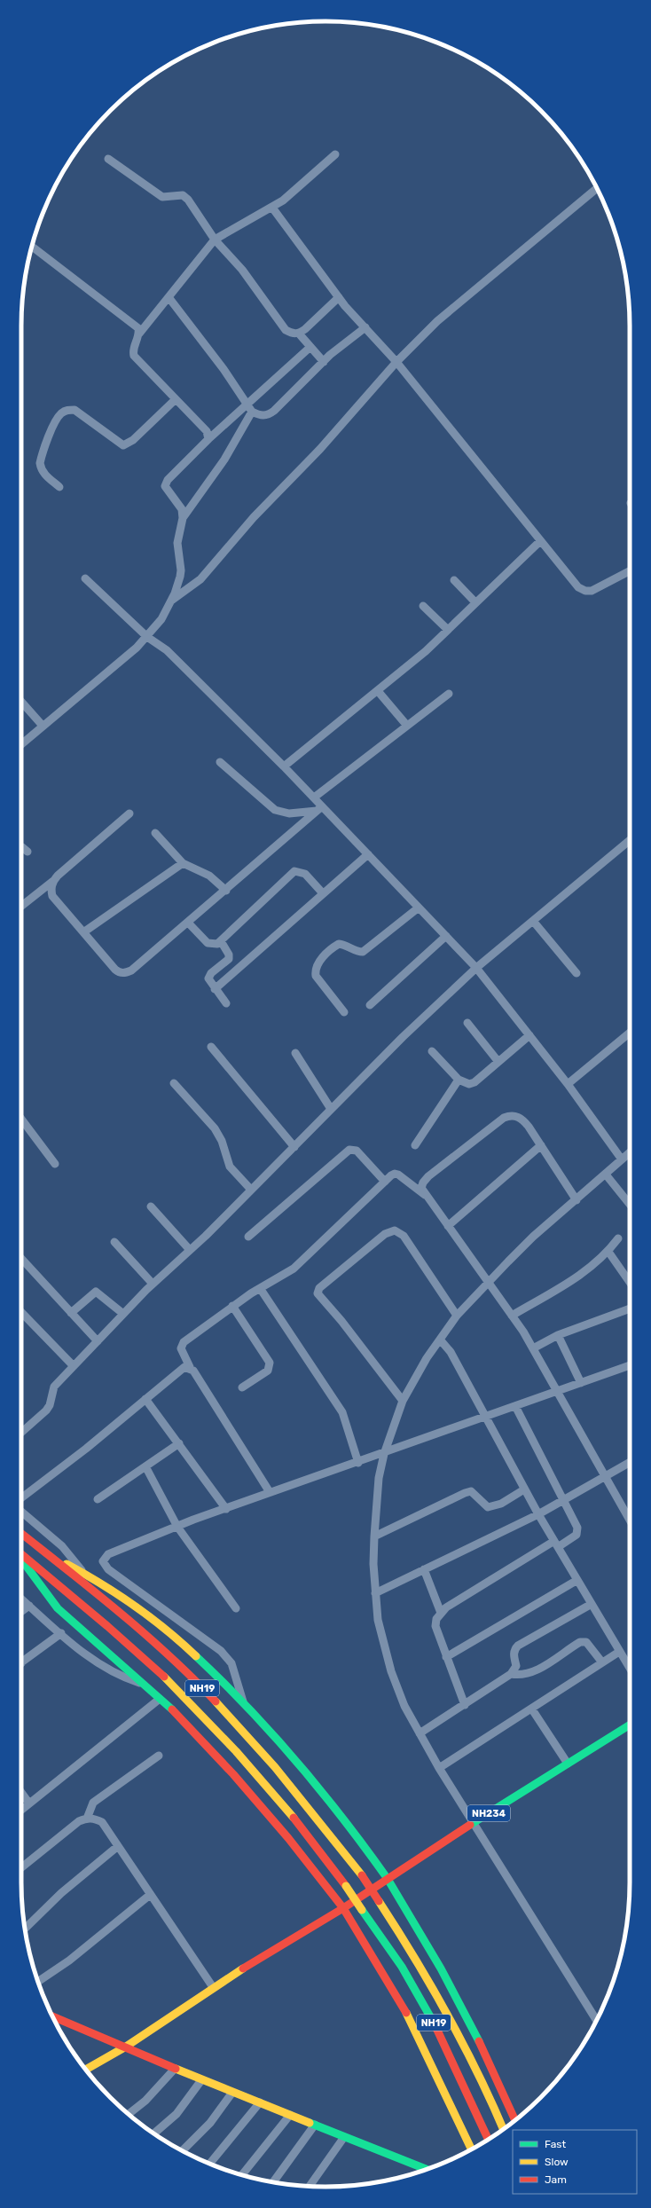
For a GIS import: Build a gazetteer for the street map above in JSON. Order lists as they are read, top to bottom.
{
  "streets": {
    "main road": ["NH19", "NH234"]
  },
  "legend": ["Fast", "Slow", "Jam"]
}
